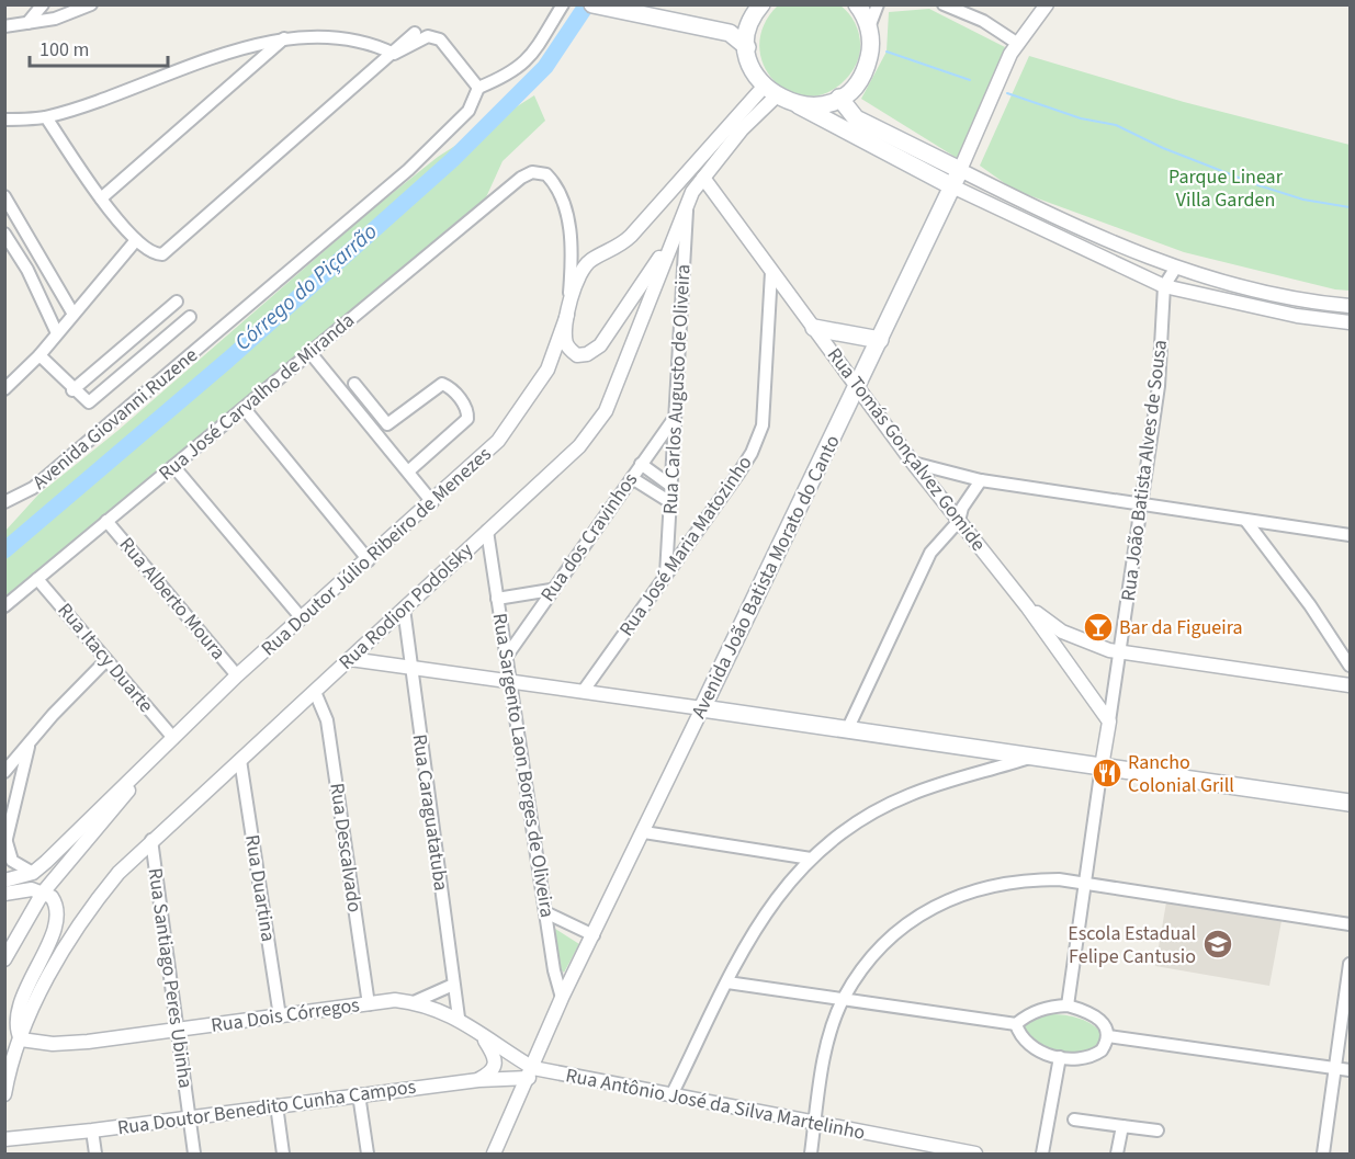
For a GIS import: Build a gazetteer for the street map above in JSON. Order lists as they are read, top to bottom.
{
  "streets": {
    "main road": ["Avenida João Batista Morato do Canto"],
    "street": [
      "Rua Carlos Augusto de Oliveira",
      "Rua José Carvalho de Miranda",
      "Avenida Giovanni Ruzene",
      "Rua Tomás Gonçalvez Gomide",
      "Rua João Batista Alves de Sousa",
      "Rua dos Cravinhos",
      "Rua José Maria Matozinho",
      "Rua Doutor Júlio Ribeiro de Menezes",
      "Rua Alberto Moura",
      "Rua Rodion Podolsky",
      "Rua Itacy Duarte",
      "Rua Sargento Laon Borges de Oliveira",
      "Rua Caraguatatuba",
      "Rua Descalvado",
      "Rua Duartina",
      "Rua Santiago Peres Ubinha",
      "Rua Dois Córregos",
      "Rua Antônio José da Silva Martelinho",
      "Rua Doutor Benedito Cunha Campos"
    ]
  },
  "crossings": [
    ["Rua Carlos Augusto de Oliveira", "Rua dos Cravinhos"],
    ["Rua Carlos Augusto de Oliveira", "Rua José Maria Matozinho"],
    ["Rua Carlos Augusto de Oliveira", "Rua Rodion Podolsky"],
    ["Rua José Carvalho de Miranda", "Rua Doutor Júlio Ribeiro de Menezes"],
    ["Rua José Carvalho de Miranda", "Rua Alberto Moura"],
    ["Rua José Carvalho de Miranda", "Rua Itacy Duarte"],
    ["Rua Tomás Gonçalvez Gomide", "Rua João Batista Alves de Sousa"],
    ["Rua Tomás Gonçalvez Gomide", "Rua José Maria Matozinho"],
    ["Rua Tomás Gonçalvez Gomide", "Avenida João Batista Morato do Canto"],
    ["Rua Tomás Gonçalvez Gomide", "Rua Rodion Podolsky"],
    ["Rua dos Cravinhos", "Rua Sargento Laon Borges de Oliveira"],
    ["Rua Doutor Júlio Ribeiro de Menezes", "Rua Alberto Moura"],
    ["Rua Doutor Júlio Ribeiro de Menezes", "Rua Itacy Duarte"],
    ["Avenida João Batista Morato do Canto", "Rua Sargento Laon Borges de Oliveira"],
    ["Avenida João Batista Morato do Canto", "Rua Dois Córregos"],
    ["Avenida João Batista Morato do Canto", "Rua Antônio José da Silva Martelinho"],
    ["Avenida João Batista Morato do Canto", "Rua Doutor Benedito Cunha Campos"],
    ["Rua Rodion Podolsky", "Rua Sargento Laon Borges de Oliveira"],
    ["Rua Rodion Podolsky", "Rua Caraguatatuba"],
    ["Rua Rodion Podolsky", "Rua Descalvado"],
    ["Rua Rodion Podolsky", "Rua Duartina"],
    ["Rua Rodion Podolsky", "Rua Santiago Peres Ubinha"],
    ["Rua Rodion Podolsky", "Rua Dois Córregos"],
    ["Rua Caraguatatuba", "Rua Dois Córregos"],
    ["Rua Descalvado", "Rua Dois Córregos"],
    ["Rua Duartina", "Rua Dois Córregos"],
    ["Rua Santiago Peres Ubinha", "Rua Dois Córregos"],
    ["Rua Santiago Peres Ubinha", "Rua Doutor Benedito Cunha Campos"],
    ["Rua Dois Córregos", "Rua Antônio José da Silva Martelinho"],
    ["Rua Dois Córregos", "Rua Doutor Benedito Cunha Campos"],
    ["Rua Antônio José da Silva Martelinho", "Rua Doutor Benedito Cunha Campos"]
  ],
  "water": ["Córrego do Piçarrão"],
  "parks": ["Parque Linear Villa Garden"],
  "places": {
    "bar": ["Bar da Figueira"],
    "restaurant": ["Rancho Colonial Grill"],
    "school or university": ["Escola Estadual Felipe Cantusio"]
  },
  "scale_bar": "100 m"
}
